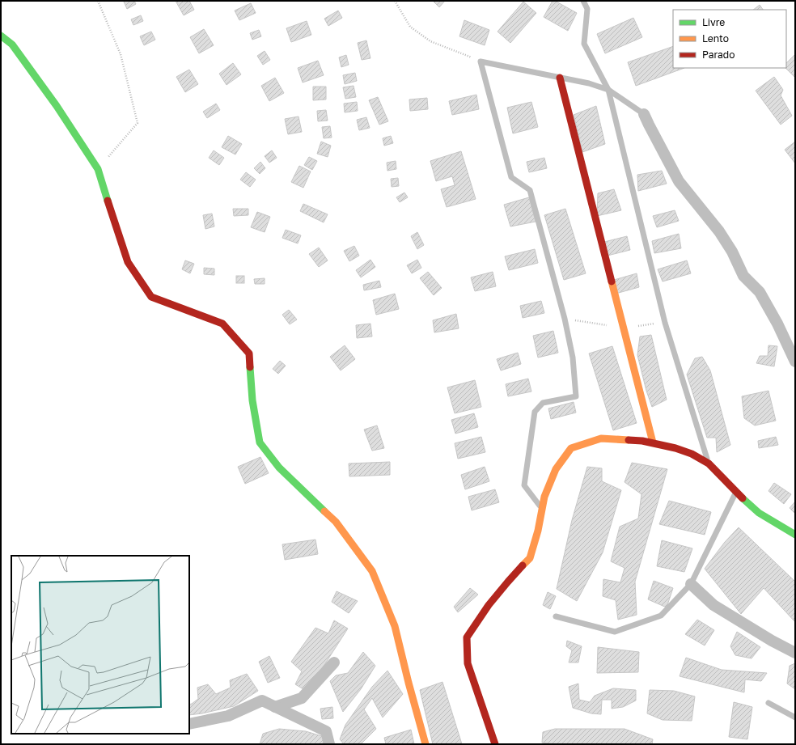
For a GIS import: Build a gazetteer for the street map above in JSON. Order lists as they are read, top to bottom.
{
  "legend": ["Livre", "Lento", "Parado"]
}
